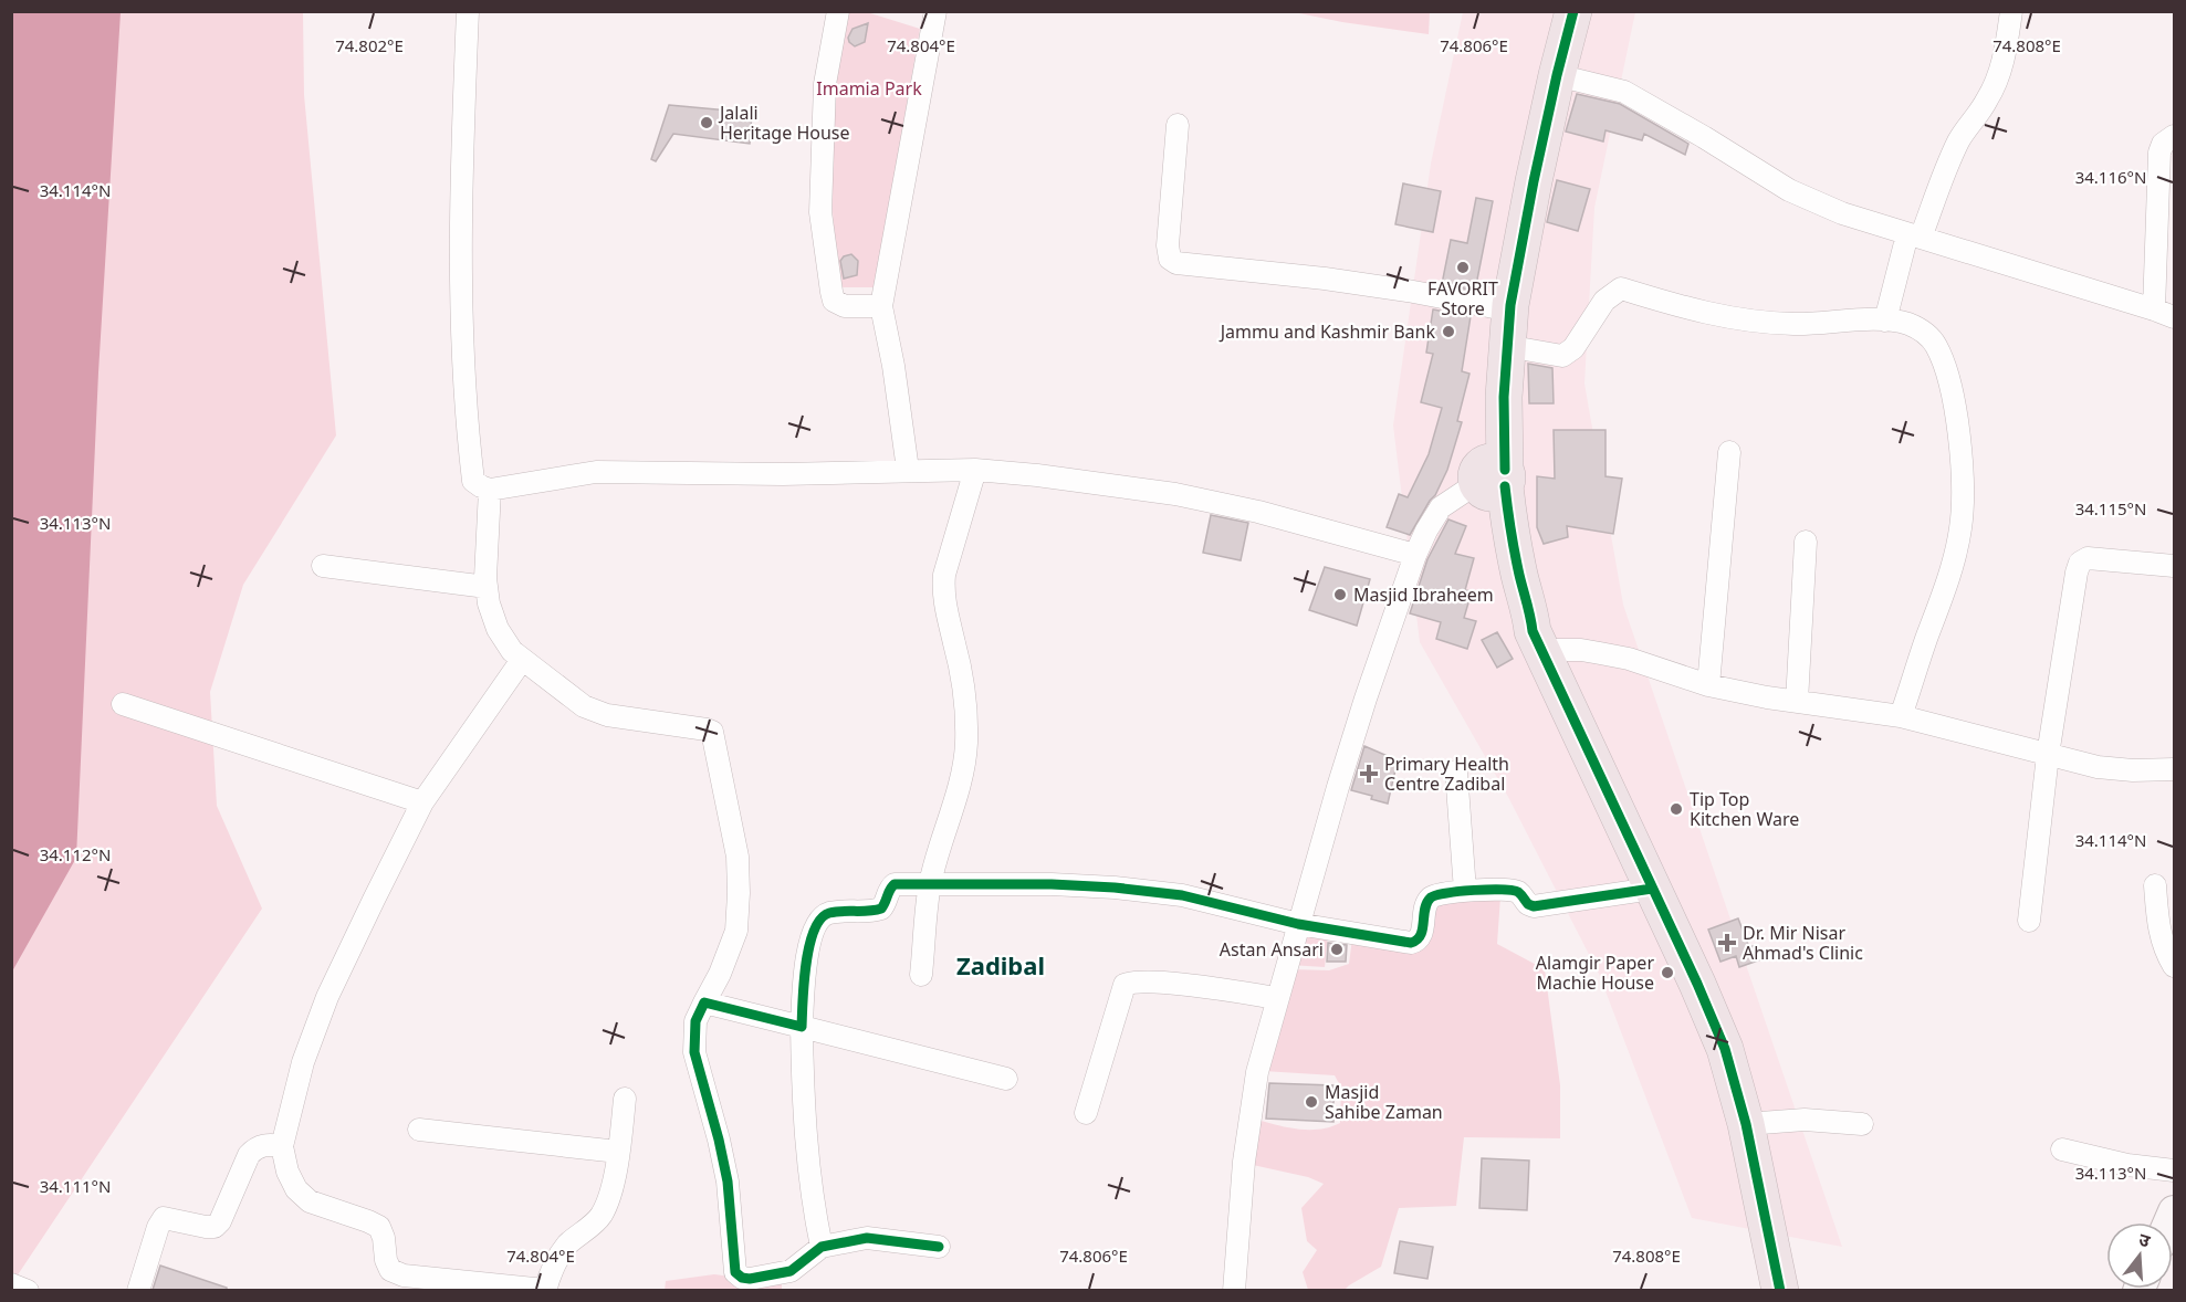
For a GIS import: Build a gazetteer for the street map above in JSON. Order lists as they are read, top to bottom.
{
  "districts": ["Zadibal"],
  "parks": ["Imamia Park"],
  "places": {
    "other": [
      "Jalali Heritage House",
      "FAVORIT Store",
      "Jammu and Kashmir Bank",
      "Masjid Ibraheem",
      "Tip Top Kitchen Ware",
      "Astan Ansari",
      "Alamgir Paper Machie House",
      "Masjid Sahibe Zaman"
    ],
    "health": ["Primary Health Centre Zadibal", "Dr. Mir Nisar Ahmad's Clinic"]
  },
  "north": "top",
  "coordinates": [
    "74.802°E",
    "74.804°E",
    "74.806°E",
    "74.808°E",
    "34.116°N",
    "34.114°N",
    "34.115°N",
    "34.113°N",
    "34.112°N",
    "34.111°N"
  ]
}
